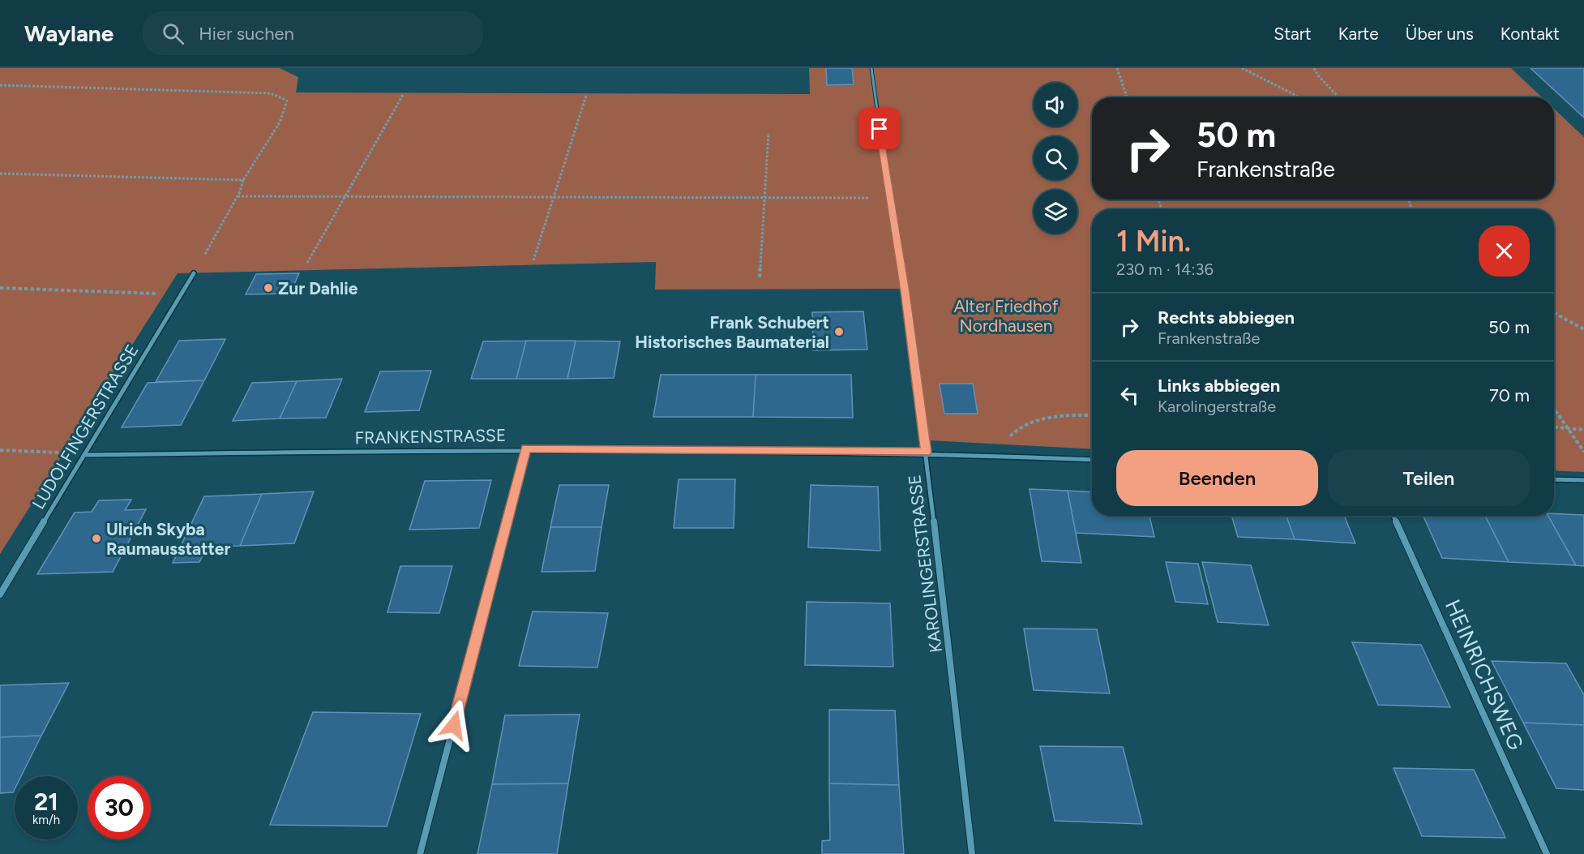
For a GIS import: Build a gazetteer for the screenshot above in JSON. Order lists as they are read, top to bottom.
{
  "streets": {
    "street": [
      "LUDOLFINGERSTRASSE",
      "FRANKENSTRASSE",
      "KAROLINGERSTRASSE",
      "HEINRICHSWEG"
    ]
  },
  "crossings": [
    ["LUDOLFINGERSTRASSE", "FRANKENSTRASSE"],
    ["FRANKENSTRASSE", "KAROLINGERSTRASSE"]
  ],
  "parks": ["Alter Friedhof Nordhausen"],
  "places": ["Zur Dahlie", "Frank Schubert Historisches Baumaterial", "Ulrich Skyba Raumausstatter"],
  "page": {
    "header": "Waylane",
    "search": "Hier suchen",
    "nav": [
      "Start",
      "Karte",
      "Über uns",
      "Kontakt"
    ],
    "turn": ["50 m", "Frankenstraße"],
    "heading": ["1 Min.", "230 m · 14:36"],
    "list": [
      {
        "name": "Rechts abbiegen",
        "note": "Frankenstraße",
        "value": "50 m"
      },
      {
        "name": "Links abbiegen",
        "note": "Karolingerstraße",
        "value": "70 m"
      }
    ],
    "buttons": ["Beenden", "Teilen"],
    "speed": "21 km/h",
    "limit": "30"
  }
}
